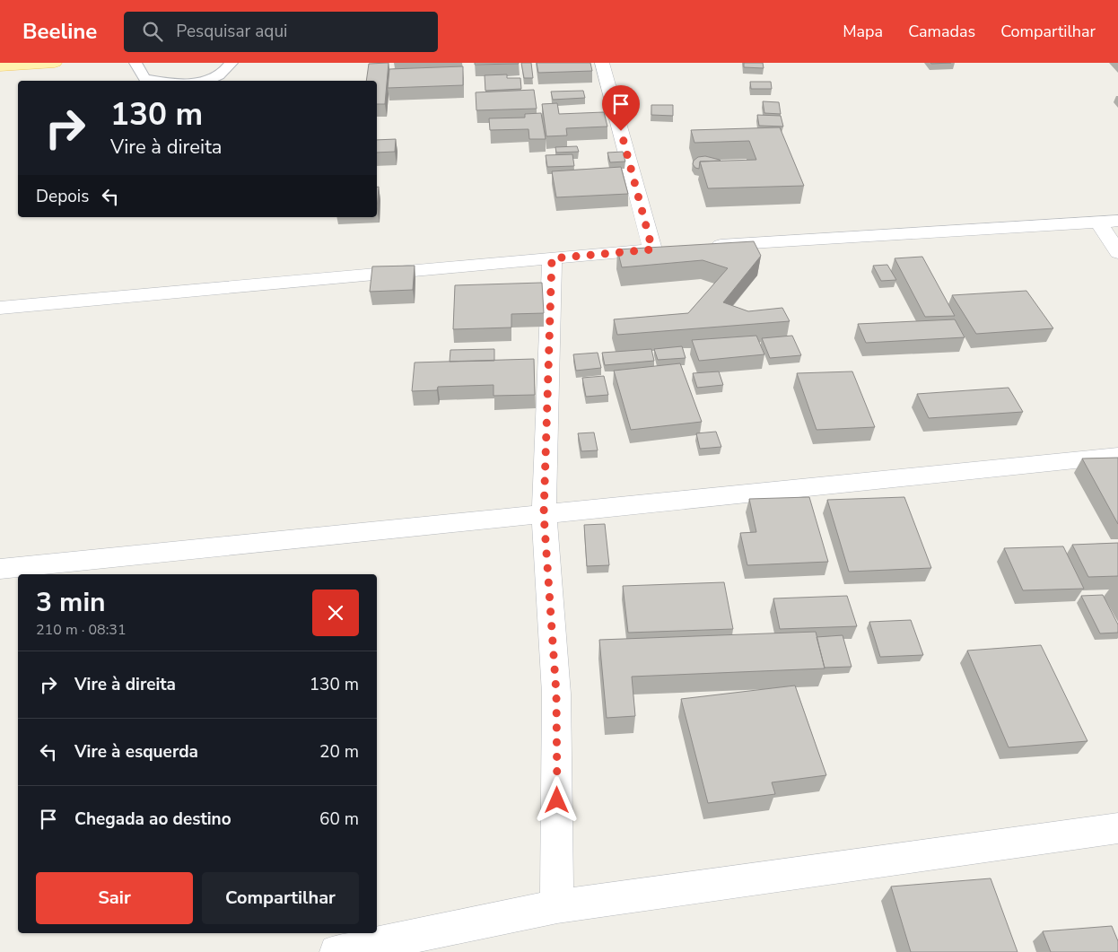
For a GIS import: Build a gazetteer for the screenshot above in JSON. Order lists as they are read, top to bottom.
{
  "page": {
    "header": "Beeline",
    "search": "Pesquisar aqui",
    "nav": ["Mapa", "Camadas", "Compartilhar"],
    "turn": ["130 m", "Vire à direita"],
    "then": "Depois",
    "heading": ["3 min", "210 m · 08:31"],
    "list": [
      {
        "name": "Vire à direita",
        "value": "130 m"
      },
      {
        "name": "Vire à esquerda",
        "value": "20 m"
      },
      {
        "name": "Chegada ao destino",
        "value": "60 m"
      }
    ],
    "buttons": ["Sair", "Compartilhar"]
  }
}
